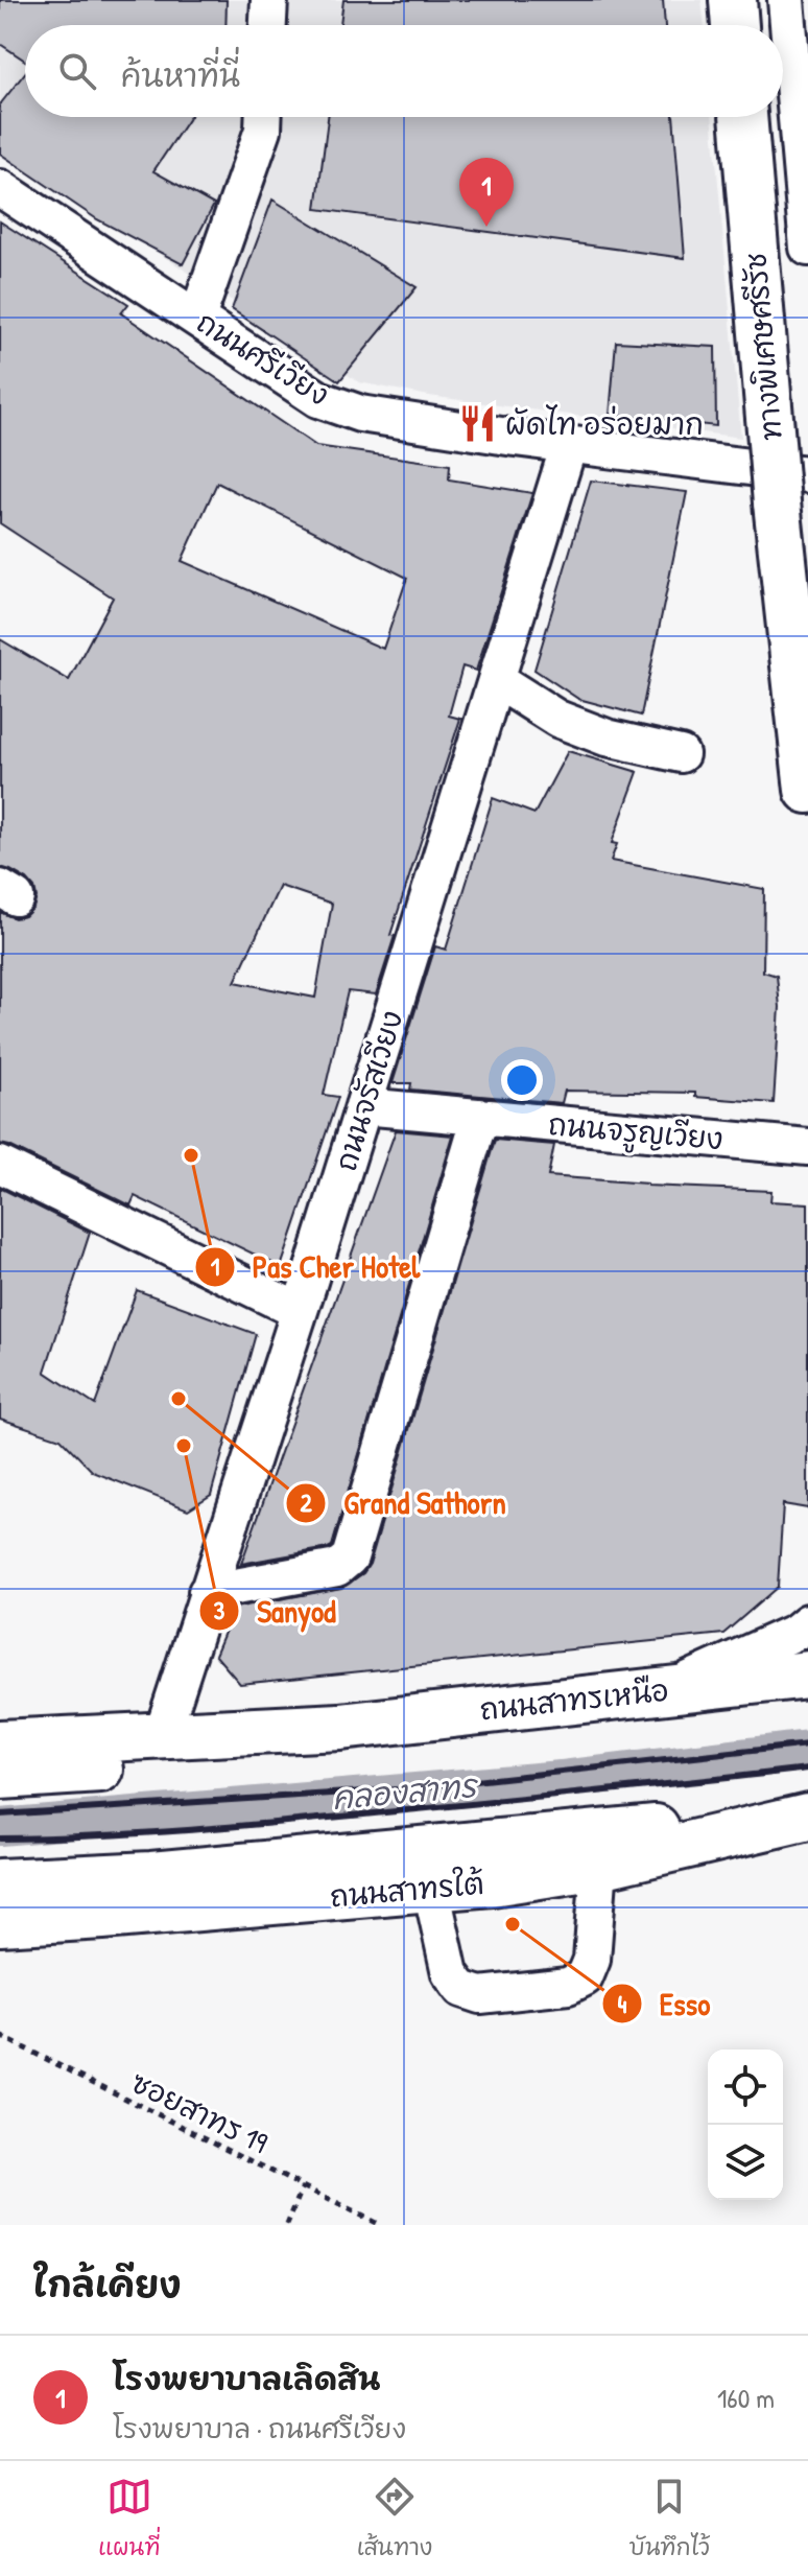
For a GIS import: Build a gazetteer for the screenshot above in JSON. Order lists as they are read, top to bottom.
{
  "streets": {
    "main road": ["ทางพิเศษศรีรัช", "ถนนสาทรเหนือ", "ถนนสาทรใต้"],
    "street": ["ถนนศรีเวียง", "ถนนจรัสเวียง", "ถนนจรูญเวียง"],
    "path": ["ซอยสาทร 19"]
  },
  "crossings": [
    ["ถนนศรีเวียง", "ถนนจรัสเวียง"],
    ["ถนนจรัสเวียง", "ถนนจรูญเวียง"],
    ["ถนนจรัสเวียง", "ถนนสาทรเหนือ"]
  ],
  "water": ["คลองสาทร"],
  "places": {
    "restaurant": ["ผัดไท อร่อยมาก"],
    "other": [
      "Pas Cher Hotel",
      "Grand Sathorn",
      "Sanyod",
      "Esso"
    ]
  },
  "page": {
    "search": "ค้นหาที่นี่",
    "pins": "1",
    "heading": "ใกล้เคียง",
    "list": [
      {
        "mark": "1",
        "name": "โรงพยาบาลเลิดสิน",
        "note": "โรงพยาบาล · ถนนศรีเวียง",
        "value": "160 m"
      }
    ],
    "nav": ["แผนที่", "เส้นทาง", "บันทึกไว้"]
  }
}
